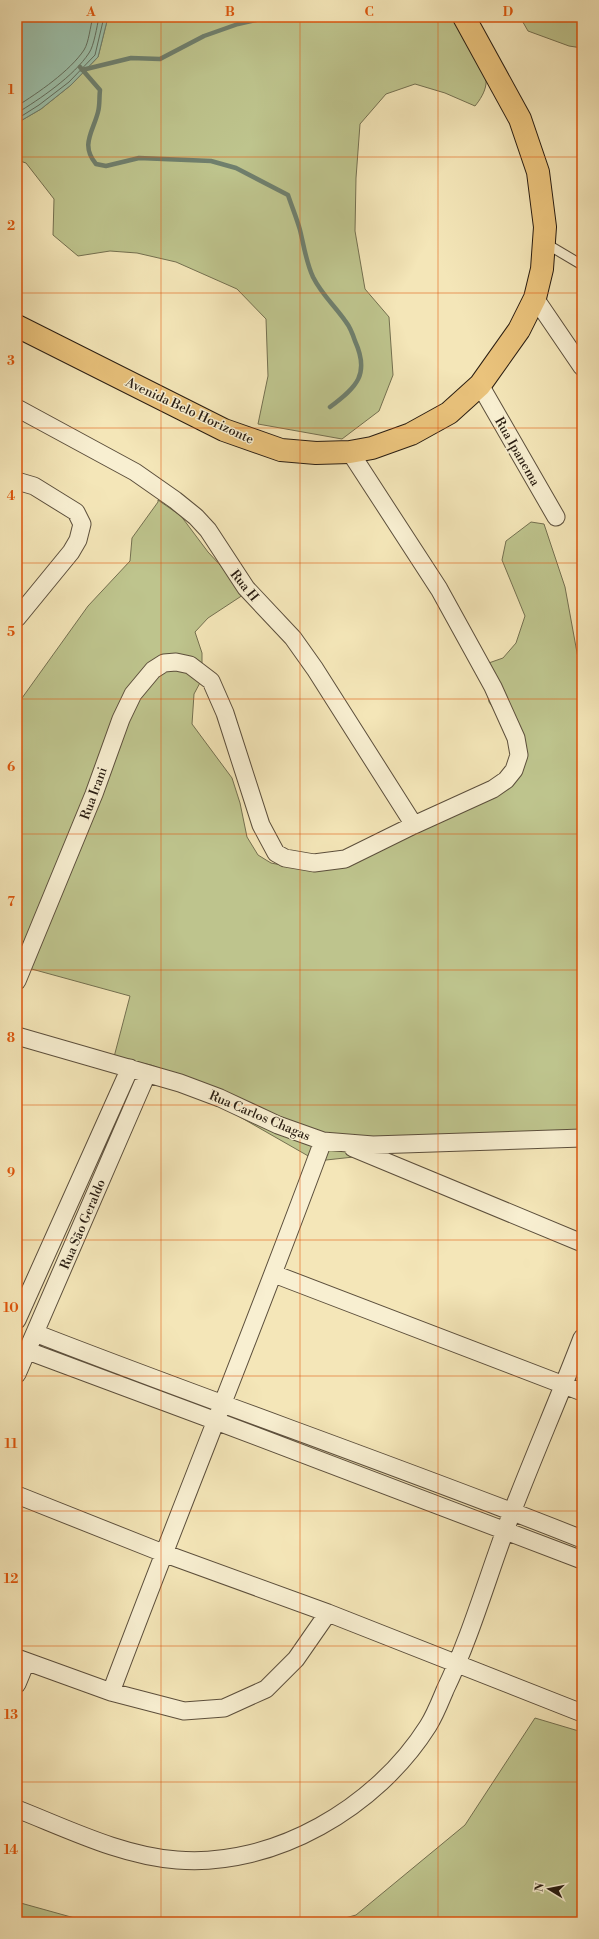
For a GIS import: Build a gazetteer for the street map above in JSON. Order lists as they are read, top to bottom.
{
  "streets": {
    "main road": ["Avenida Belo Horizonte"],
    "street": [
      "Rua Ipanema",
      "Rua H",
      "Rua Irani",
      "Rua Carlos Chagas",
      "Rua São Geraldo"
    ]
  },
  "crossings": [
    ["Avenida Belo Horizonte", "Rua Ipanema"],
    ["Rua H", "Rua Irani"],
    ["Rua Carlos Chagas", "Rua São Geraldo"]
  ],
  "north": "left",
  "grid": {
    "columns": [
      "A",
      "B",
      "C",
      "D"
    ],
    "rows": [
      "1",
      "2",
      "3",
      "4",
      "5",
      "6",
      "7",
      "8",
      "9",
      "10",
      "11",
      "12",
      "13",
      "14"
    ]
  }
}
